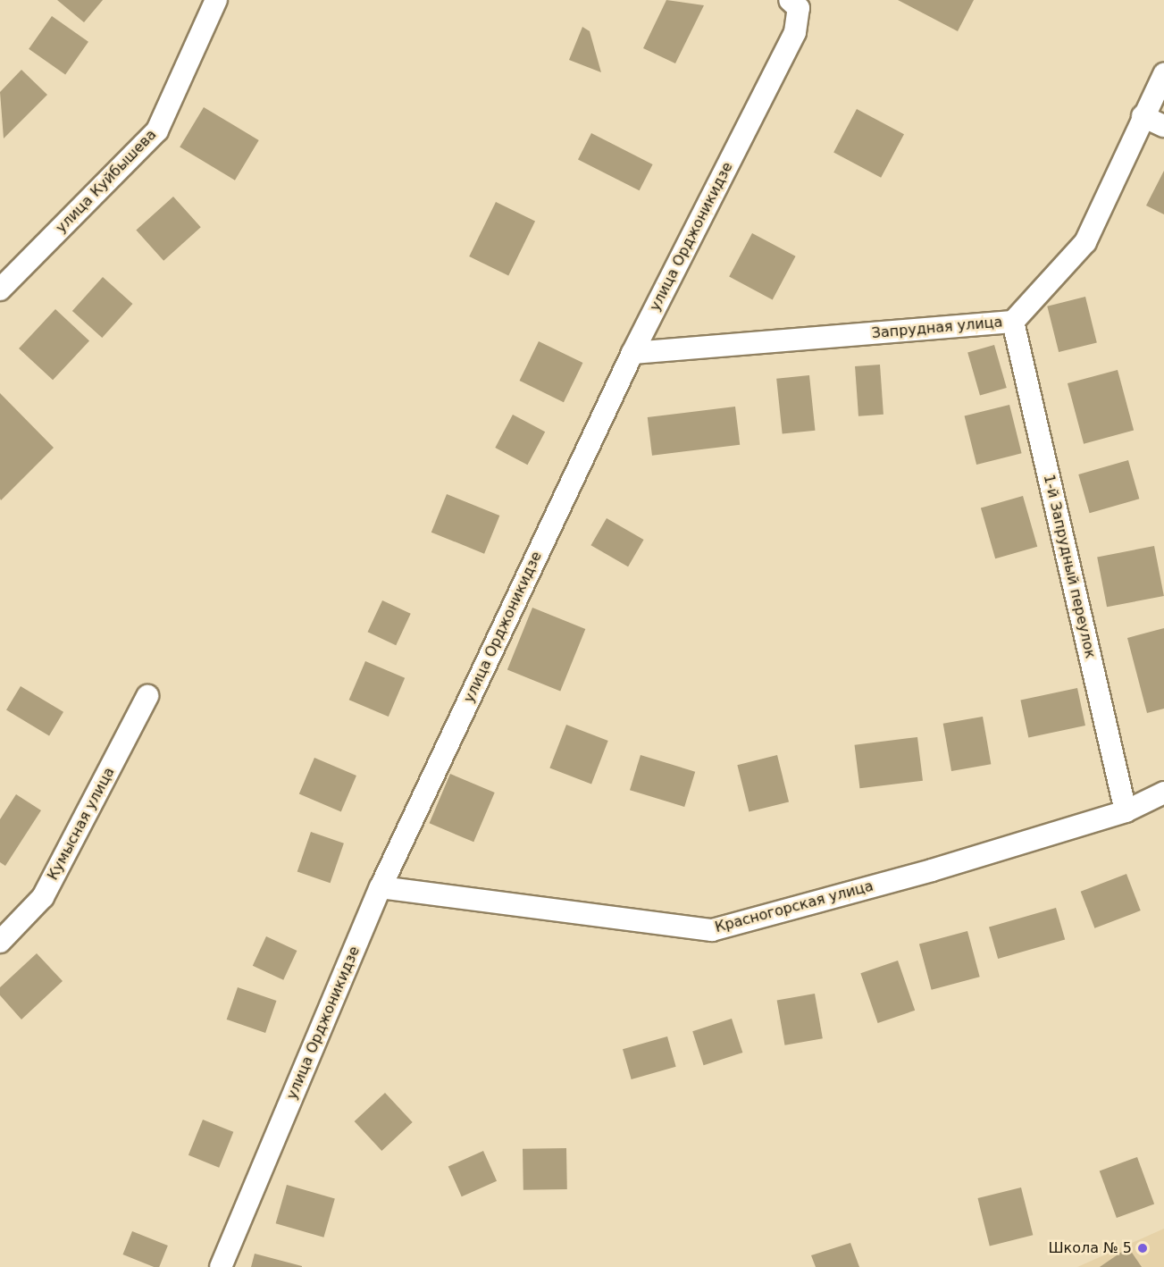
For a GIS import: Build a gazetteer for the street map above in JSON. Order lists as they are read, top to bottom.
{
  "streets": {
    "street": [
      "улица Куйбышева",
      "улица Орджоникидзе",
      "Запрудная улица",
      "1-й Запрудный переулок",
      "Кумысная улица",
      "Красногорская улица"
    ]
  },
  "crossings": [
    ["улица Орджоникидзе", "Запрудная улица"],
    ["улица Орджоникидзе", "Красногорская улица"],
    ["Запрудная улица", "1-й Запрудный переулок"],
    ["1-й Запрудный переулок", "Красногорская улица"]
  ],
  "places": ["Школа № 5"]
}
